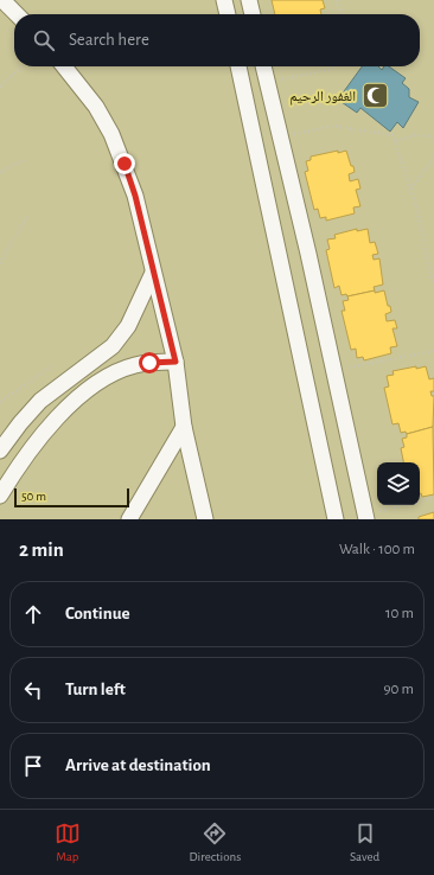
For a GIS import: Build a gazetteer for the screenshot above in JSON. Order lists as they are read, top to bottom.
{
  "places": {
    "mosque": ["الغفور الرحيم"]
  },
  "scale_bar": "50 m",
  "page": {
    "search": "Search here",
    "scale": "50 m",
    "heading": ["2 min", "Walk · 100 m"],
    "list": [
      ["Continue", "10 m"],
      ["Turn left", "90 m"],
      "Arrive at destination"
    ],
    "nav": ["Map", "Directions", "Saved"]
  }
}
